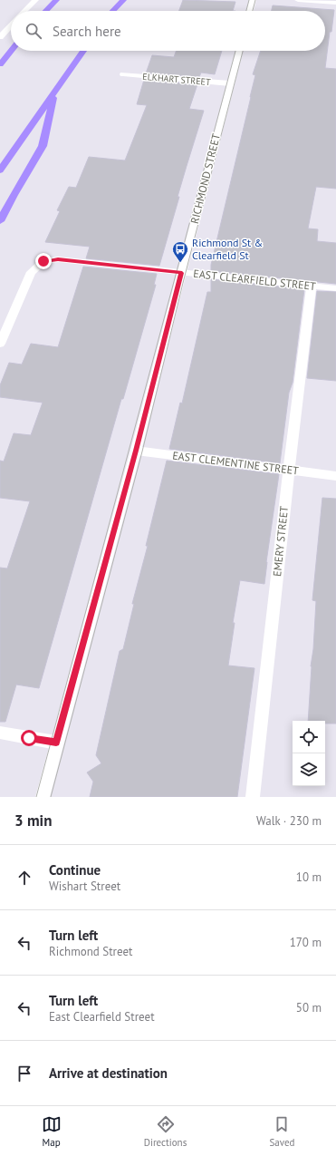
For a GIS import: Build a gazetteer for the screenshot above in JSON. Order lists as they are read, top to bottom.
{
  "streets": {
    "street": [
      "ELKHART STREET",
      "RICHMOND STREET",
      "EAST CLEARFIELD STREET",
      "EAST CLEMENTINE STREET",
      "EMERY STREET"
    ]
  },
  "crossings": [
    ["ELKHART STREET", "RICHMOND STREET"],
    ["RICHMOND STREET", "EAST CLEARFIELD STREET"],
    ["RICHMOND STREET", "EAST CLEMENTINE STREET"],
    ["EAST CLEARFIELD STREET", "EMERY STREET"],
    ["EAST CLEMENTINE STREET", "EMERY STREET"]
  ],
  "places": {
    "bus stop": ["Richmond St & Clearfield St"]
  },
  "page": {
    "search": "Search here",
    "heading": ["3 min", "Walk · 230 m"],
    "list": [
      ["Continue", "Wishart Street", "10 m"],
      ["Turn left", "Richmond Street", "170 m"],
      ["Turn left", "East Clearfield Street", "50 m"],
      "Arrive at destination"
    ],
    "nav": ["Map", "Directions", "Saved"]
  }
}
